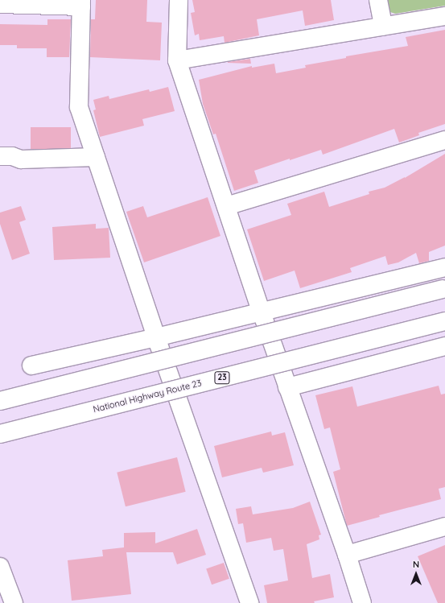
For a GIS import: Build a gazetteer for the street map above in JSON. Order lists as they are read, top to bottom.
{
  "streets": {
    "main road": ["23", "National Highway Route 23"]
  },
  "north": "top"
}
